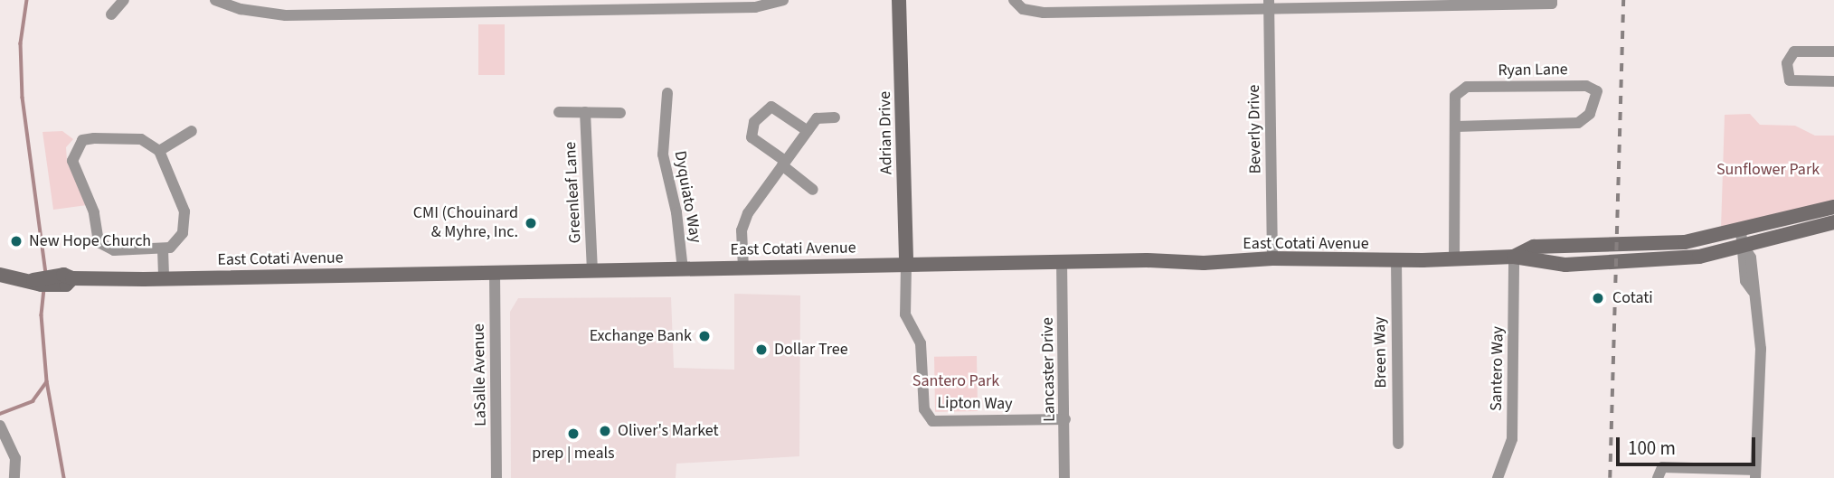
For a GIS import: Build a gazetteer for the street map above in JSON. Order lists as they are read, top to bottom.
{
  "streets": {
    "main road": ["Adrian Drive", "East Cotati Avenue"],
    "street": [
      "Ryan Lane",
      "Beverly Drive",
      "Greenleaf Lane",
      "Dyquiato Way",
      "Breen Way",
      "Santero Way",
      "Lancaster Drive",
      "LaSalle Avenue",
      "Lipton Way"
    ]
  },
  "crossings": [
    ["Ryan Lane", "East Cotati Avenue"],
    ["Beverly Drive", "East Cotati Avenue"],
    ["Adrian Drive", "East Cotati Avenue"],
    ["Adrian Drive", "Lipton Way"],
    ["Greenleaf Lane", "East Cotati Avenue"],
    ["Dyquiato Way", "East Cotati Avenue"],
    ["East Cotati Avenue", "Breen Way"],
    ["East Cotati Avenue", "Santero Way"],
    ["East Cotati Avenue", "Lancaster Drive"],
    ["East Cotati Avenue", "LaSalle Avenue"],
    ["East Cotati Avenue", "Lipton Way"],
    ["Lancaster Drive", "Lipton Way"]
  ],
  "parks": ["Sunflower Park", "Santero Park"],
  "places": [
    "CMI (Chouinard & Myhre, Inc.",
    "New Hope Church",
    "Cotati",
    "Exchange Bank",
    "Dollar Tree",
    "Oliver's Market",
    "prep | meals"
  ],
  "scale_bar": "100 m"
}
